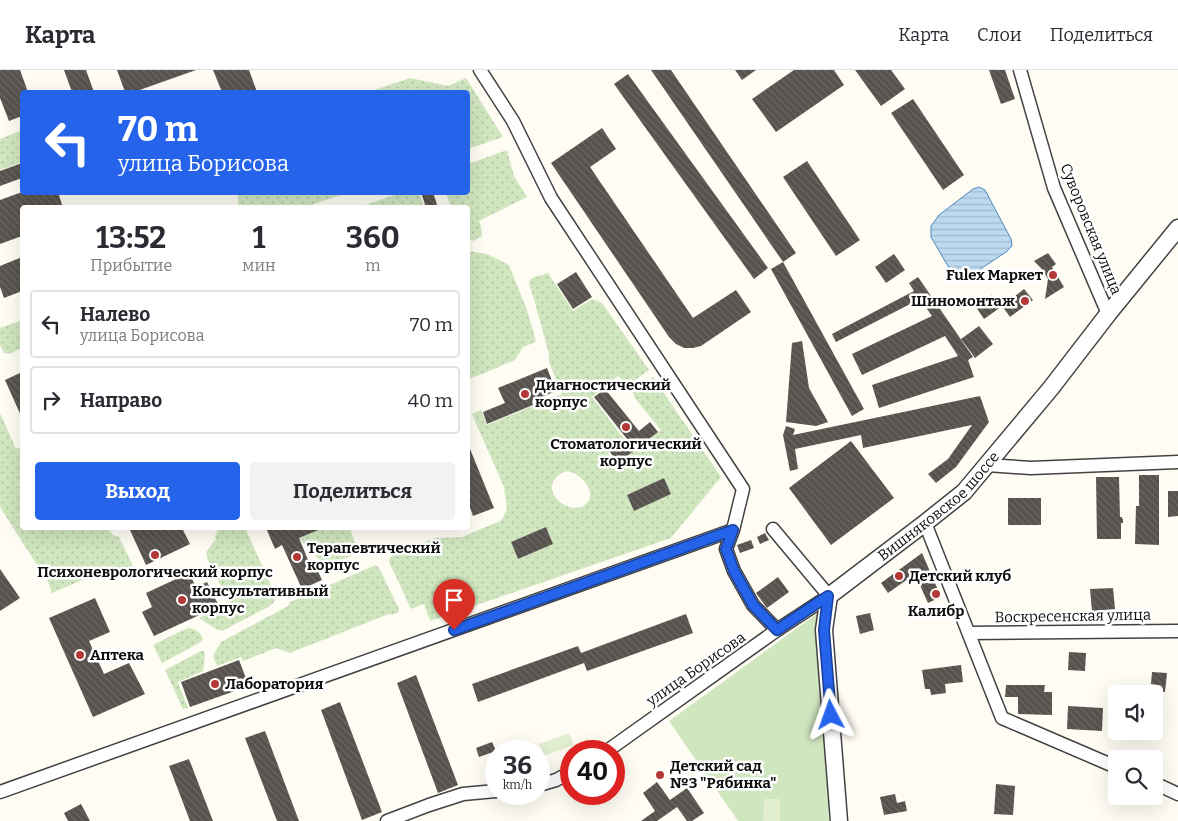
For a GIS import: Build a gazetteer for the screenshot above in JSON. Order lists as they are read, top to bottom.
{
  "streets": {
    "street": [
      "Суворовская улица",
      "Вишняковское шоссе",
      "Воскресенская улица",
      "улица Борисова"
    ]
  },
  "crossings": [
    ["Суворовская улица", "Вишняковское шоссе"],
    ["Вишняковское шоссе", "улица Борисова"]
  ],
  "places": [
    "Fulex Маркет",
    "Шиномонтаж",
    "Диагностический корпус",
    "Стоматологический корпус",
    "Психоневрологический корпус",
    "Терапевтический корпус",
    "Детский клуб",
    "Калибр",
    "Консультативный корпус",
    "Аптека",
    "Лаборатория",
    "Детский сад №3 \"Рябинка\""
  ],
  "page": {
    "header": "Карта",
    "nav": ["Карта", "Слои", "Поделиться"],
    "turn": ["70 m", "улица Борисова"],
    "eta": [
      "13:52",
      "Прибытие",
      "1",
      "мин",
      "360",
      "m"
    ],
    "list": [
      {
        "name": "Налево",
        "note": "улица Борисова",
        "value": "70 m"
      },
      {
        "name": "Направо",
        "value": "40 m"
      }
    ],
    "buttons": ["Выход", "Поделиться"],
    "speed": "36 km/h",
    "limit": "40"
  }
}
